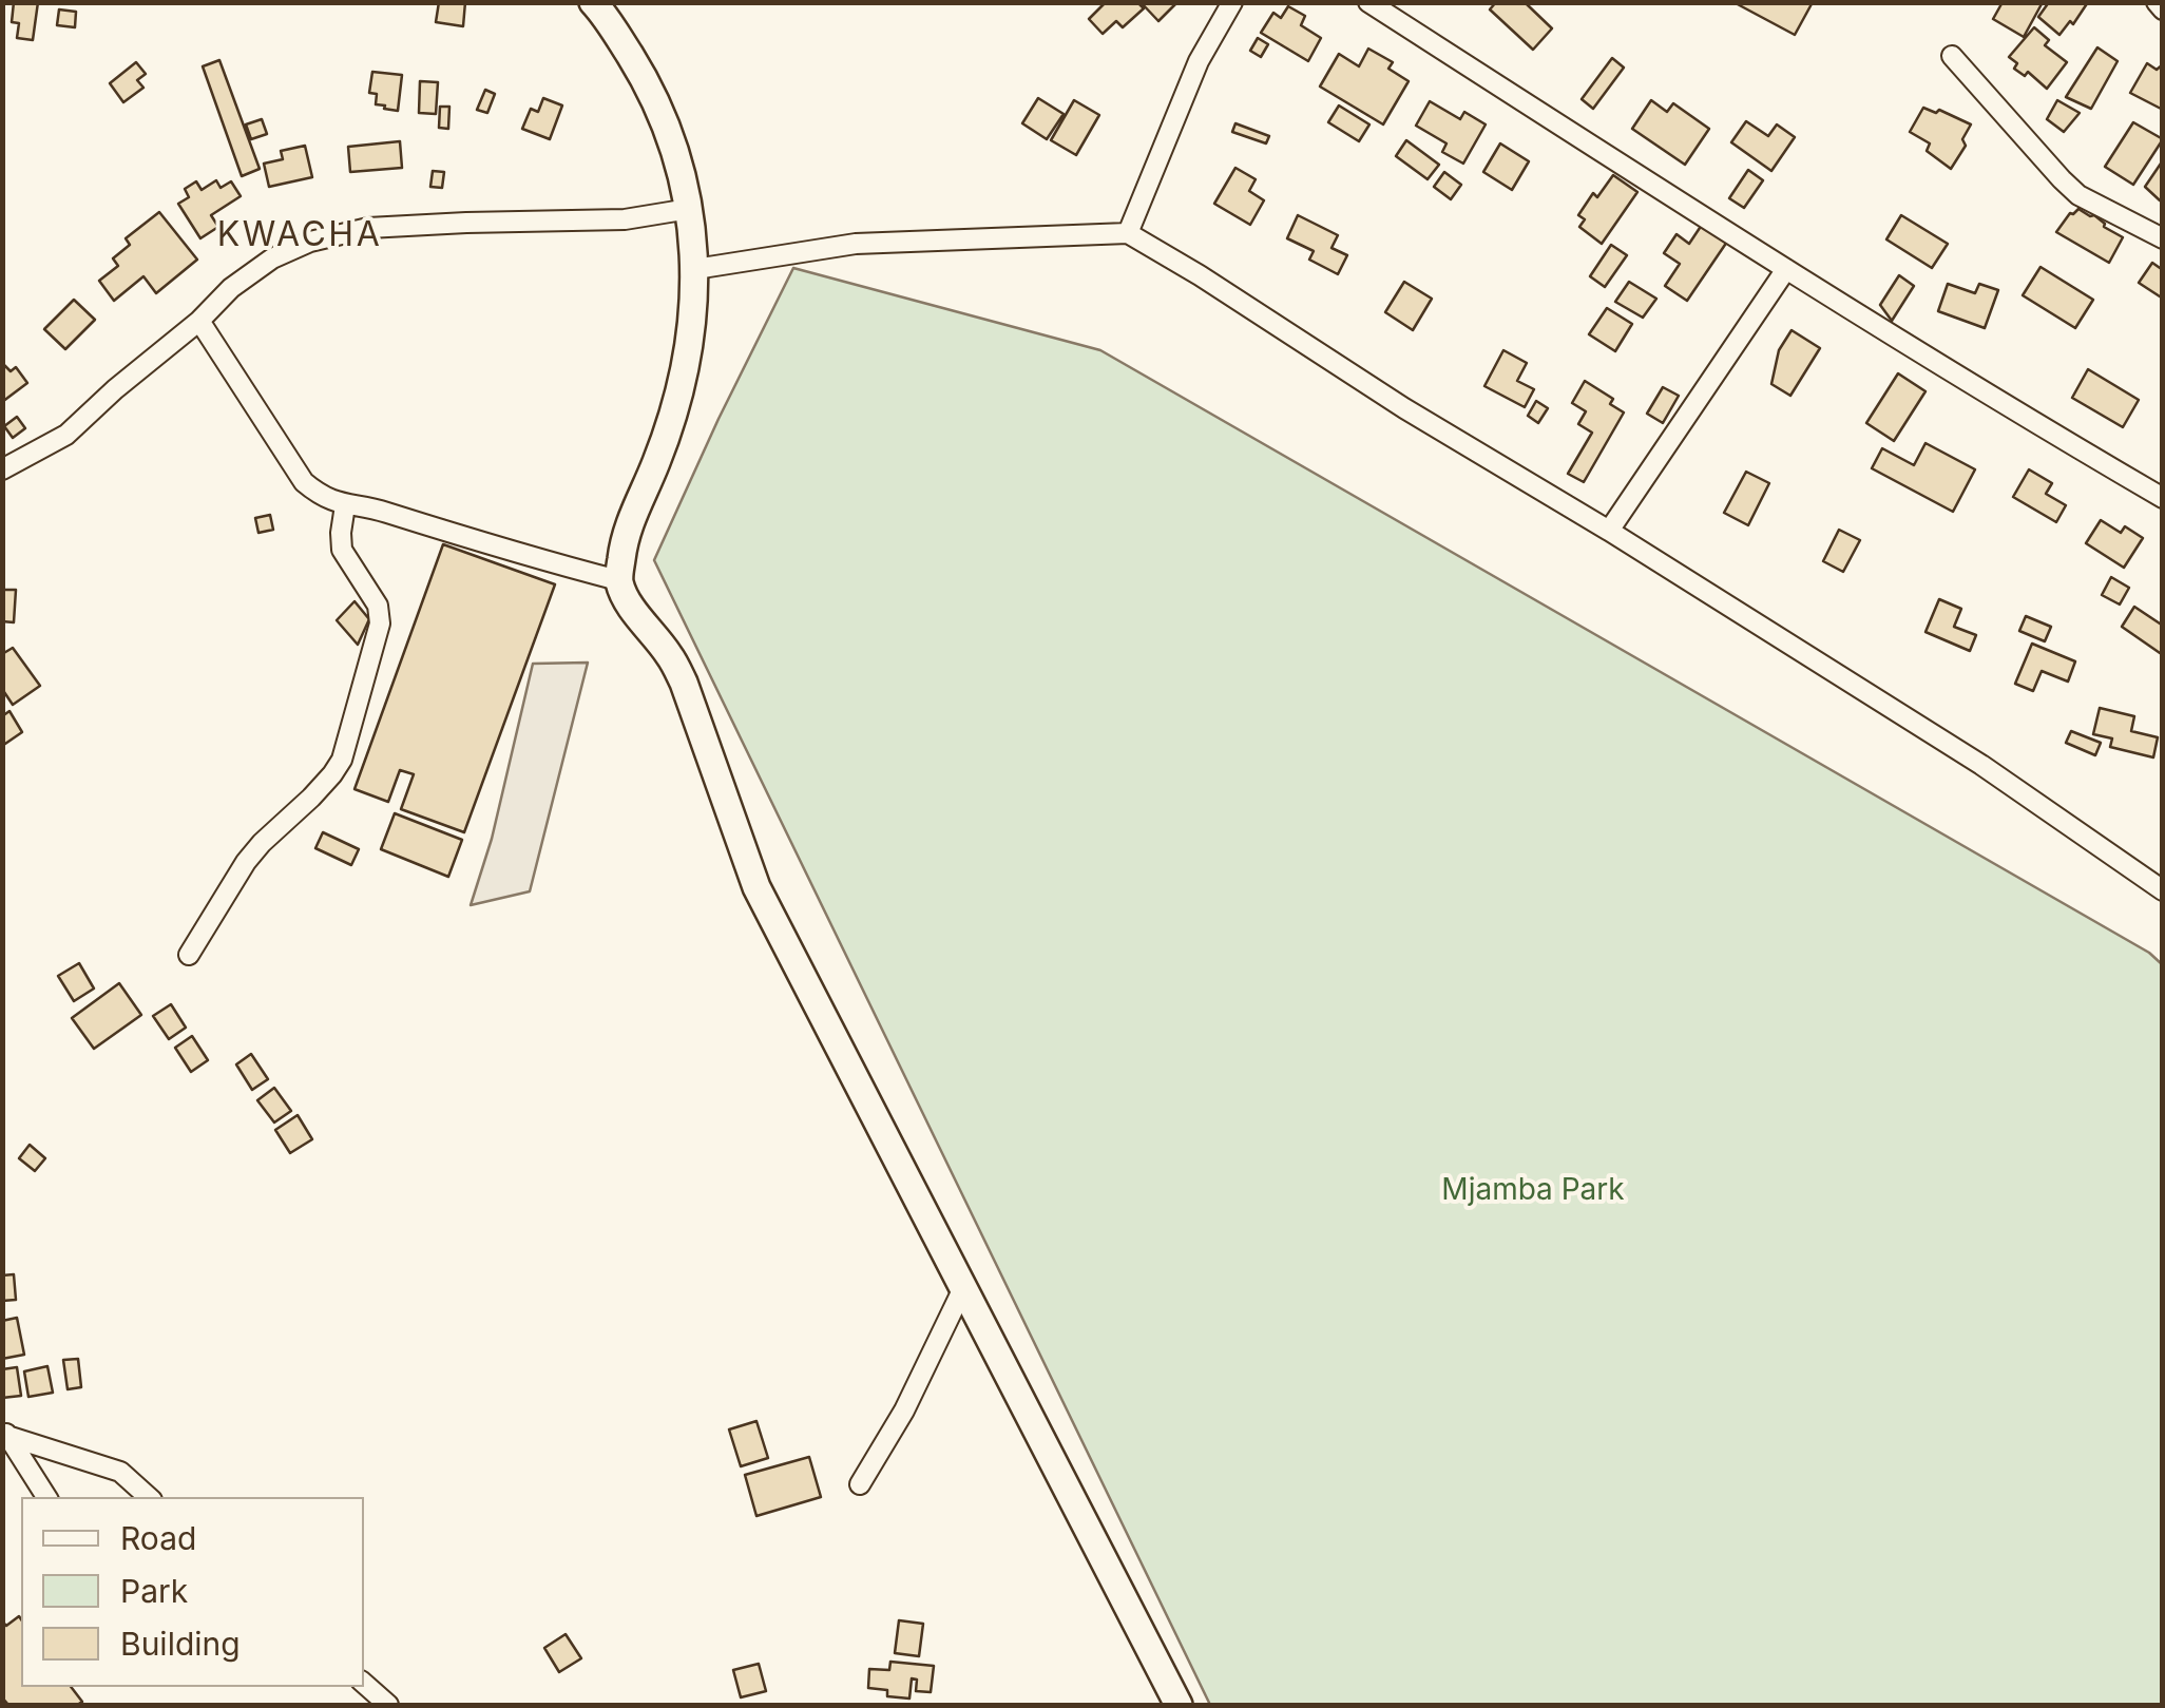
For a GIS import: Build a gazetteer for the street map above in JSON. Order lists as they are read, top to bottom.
{
  "districts": ["KWACHA"],
  "parks": ["Mjamba Park"],
  "legend": ["Road", "Park", "Building"]
}
